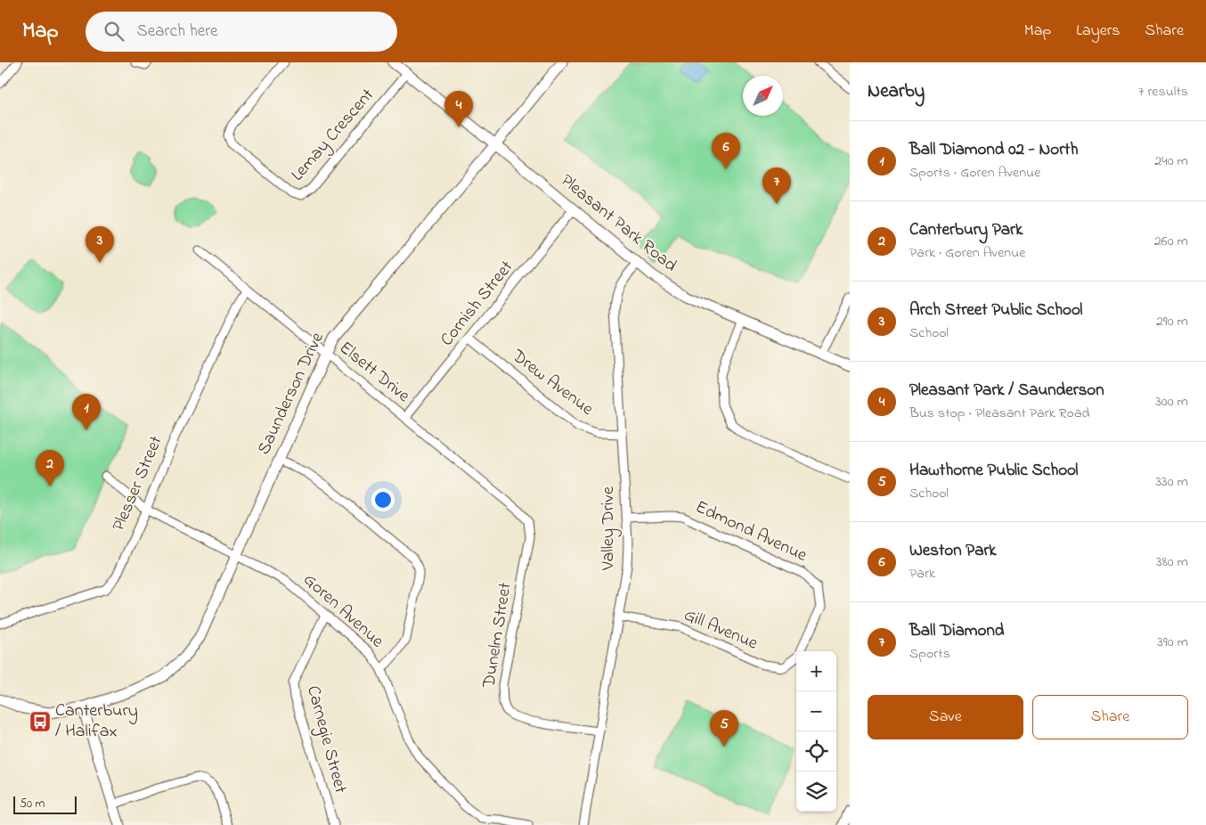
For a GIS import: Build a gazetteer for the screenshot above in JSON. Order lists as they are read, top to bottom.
{
  "streets": {
    "street": [
      "Lemay Crescent",
      "Pleasant Park Road",
      "Cornish Street",
      "Elsett Drive",
      "Drew Avenue",
      "Saunderson Drive",
      "Plesser Street",
      "Valley Drive",
      "Edmond Avenue",
      "Goren Avenue",
      "Gill Avenue",
      "Dunelm Street",
      "Carnegie Street"
    ]
  },
  "crossings": [
    ["Lemay Crescent", "Pleasant Park Road"],
    ["Pleasant Park Road", "Cornish Street"],
    ["Pleasant Park Road", "Saunderson Drive"],
    ["Pleasant Park Road", "Valley Drive"],
    ["Cornish Street", "Elsett Drive"],
    ["Cornish Street", "Drew Avenue"],
    ["Elsett Drive", "Saunderson Drive"],
    ["Elsett Drive", "Plesser Street"],
    ["Elsett Drive", "Dunelm Street"],
    ["Drew Avenue", "Valley Drive"],
    ["Saunderson Drive", "Goren Avenue"],
    ["Plesser Street", "Goren Avenue"],
    ["Valley Drive", "Edmond Avenue"],
    ["Valley Drive", "Gill Avenue"],
    ["Valley Drive", "Dunelm Street"],
    ["Edmond Avenue", "Gill Avenue"],
    ["Goren Avenue", "Carnegie Street"]
  ],
  "places": {
    "bus stop": ["Canterbury / Halifax"]
  },
  "scale_bar": "50 m",
  "north": "top right",
  "page": {
    "header": "Map",
    "search": "Search here",
    "nav": ["Map", "Layers", "Share"],
    "heading": ["Nearby", "7 results"],
    "pins": [
      "4",
      "6",
      "7",
      "3",
      "1",
      "2",
      "5"
    ],
    "list": [
      {
        "mark": "1",
        "name": "Ball Diamond 02 - North",
        "note": "Sports · Goren Avenue",
        "value": "240 m"
      },
      {
        "mark": "2",
        "name": "Canterbury Park",
        "note": "Park · Goren Avenue",
        "value": "260 m"
      },
      {
        "mark": "3",
        "name": "Arch Street Public School",
        "note": "School",
        "value": "290 m"
      },
      {
        "mark": "4",
        "name": "Pleasant Park / Saunderson",
        "note": "Bus stop · Pleasant Park Road",
        "value": "300 m"
      },
      {
        "mark": "5",
        "name": "Hawthorne Public School",
        "note": "School",
        "value": "330 m"
      },
      {
        "mark": "6",
        "name": "Weston Park",
        "note": "Park",
        "value": "380 m"
      },
      {
        "mark": "7",
        "name": "Ball Diamond",
        "note": "Sports",
        "value": "390 m"
      }
    ],
    "map_buttons": ["+", "−"],
    "buttons": ["Save", "Share"],
    "scale": "50 m"
  }
}
